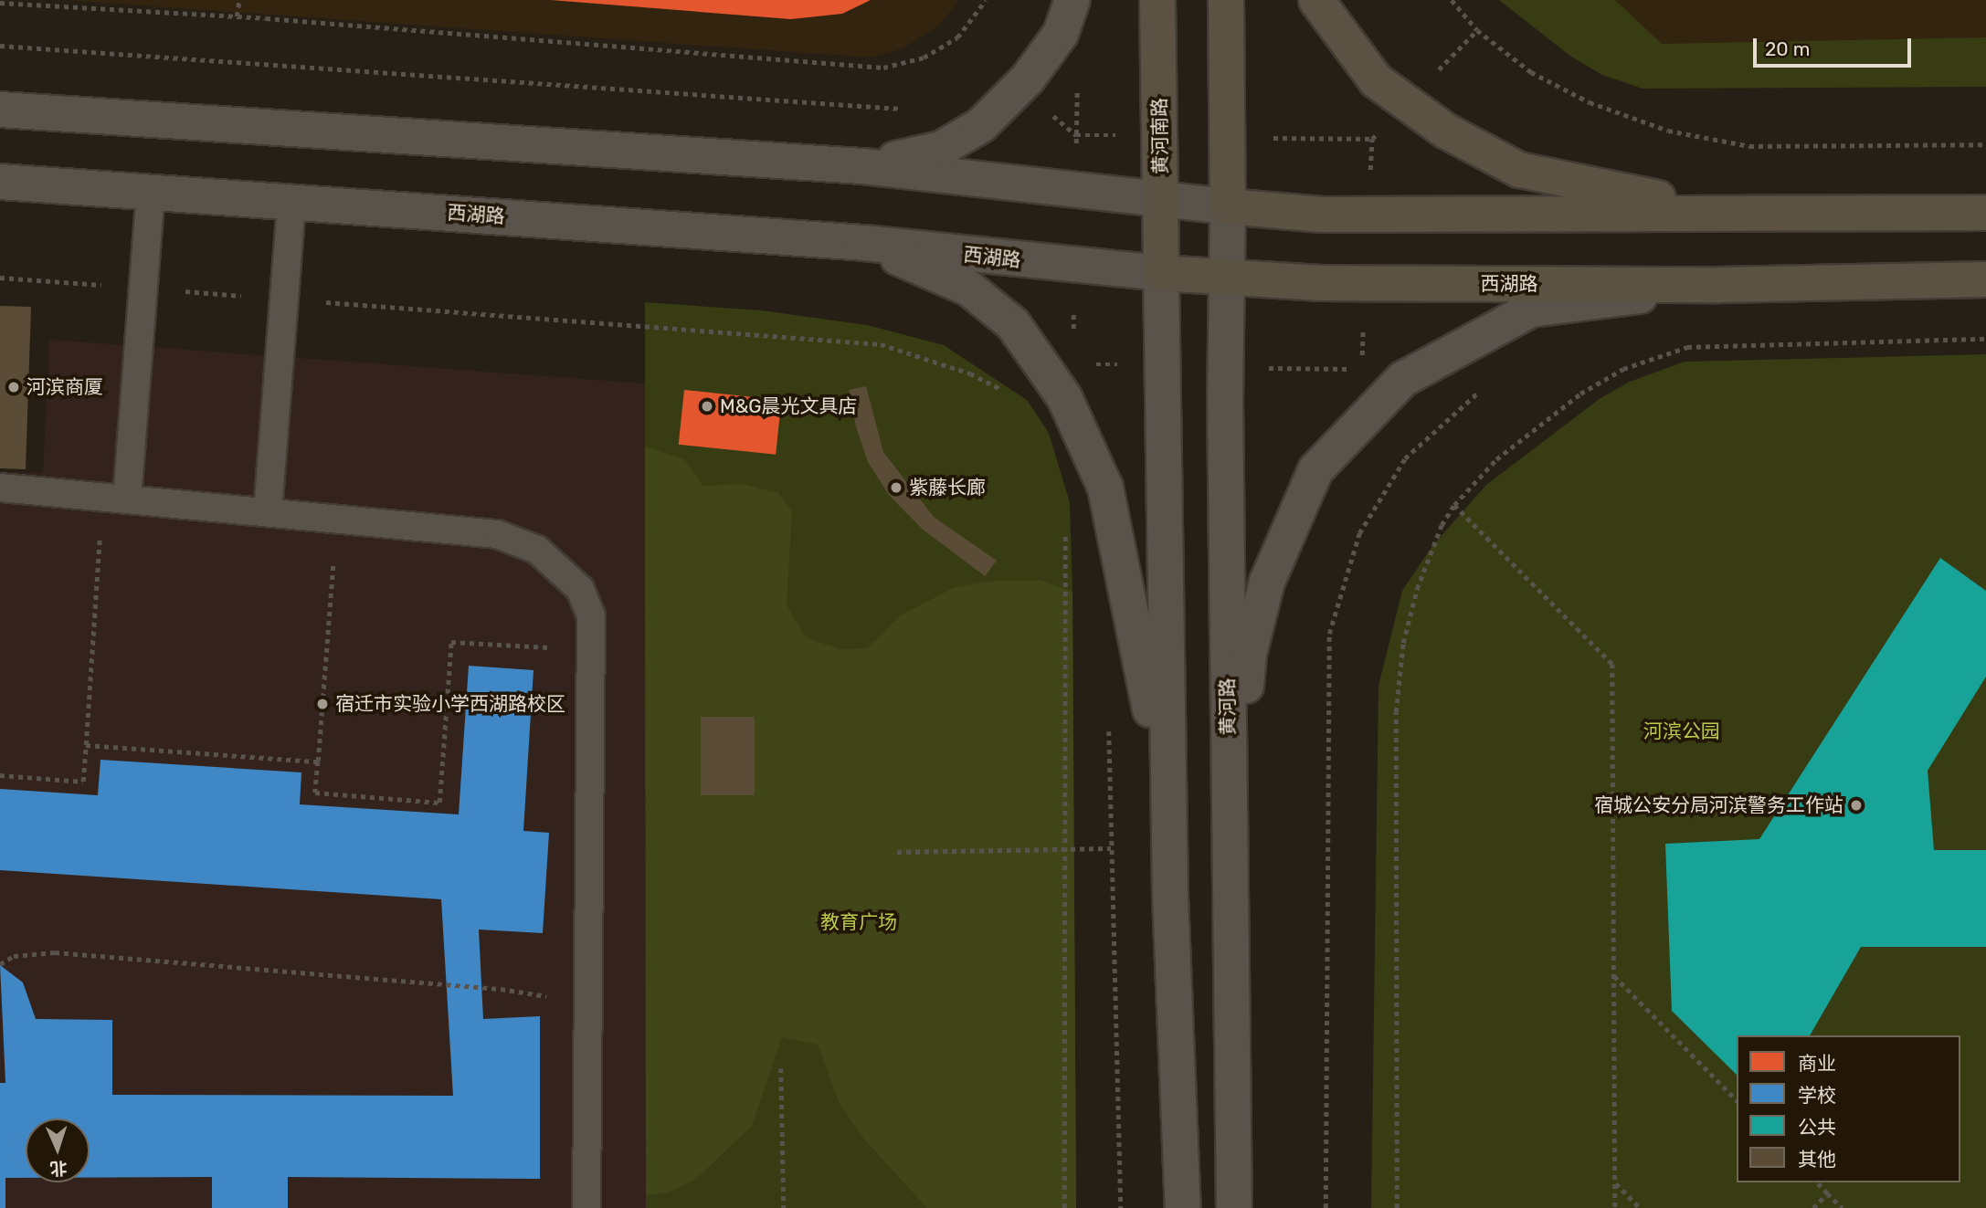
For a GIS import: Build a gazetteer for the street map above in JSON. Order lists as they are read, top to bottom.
{
  "streets": {
    "main road": ["黄河南路", "西湖路", "黄河路"]
  },
  "crossings": [
    ["黄河南路", "西湖路"],
    ["西湖路", "黄河路"]
  ],
  "parks": ["河滨公园", "教育广场"],
  "places": [
    "河滨商厦",
    "M&G晨光文具店",
    "紫藤长廊",
    "宿迁市实验小学西湖路校区",
    "宿城公安分局河滨警务工作站"
  ],
  "legend": [
    "商业",
    "学校",
    "公共",
    "其他"
  ],
  "scale_bar": "20 m",
  "north": "bottom"
}
